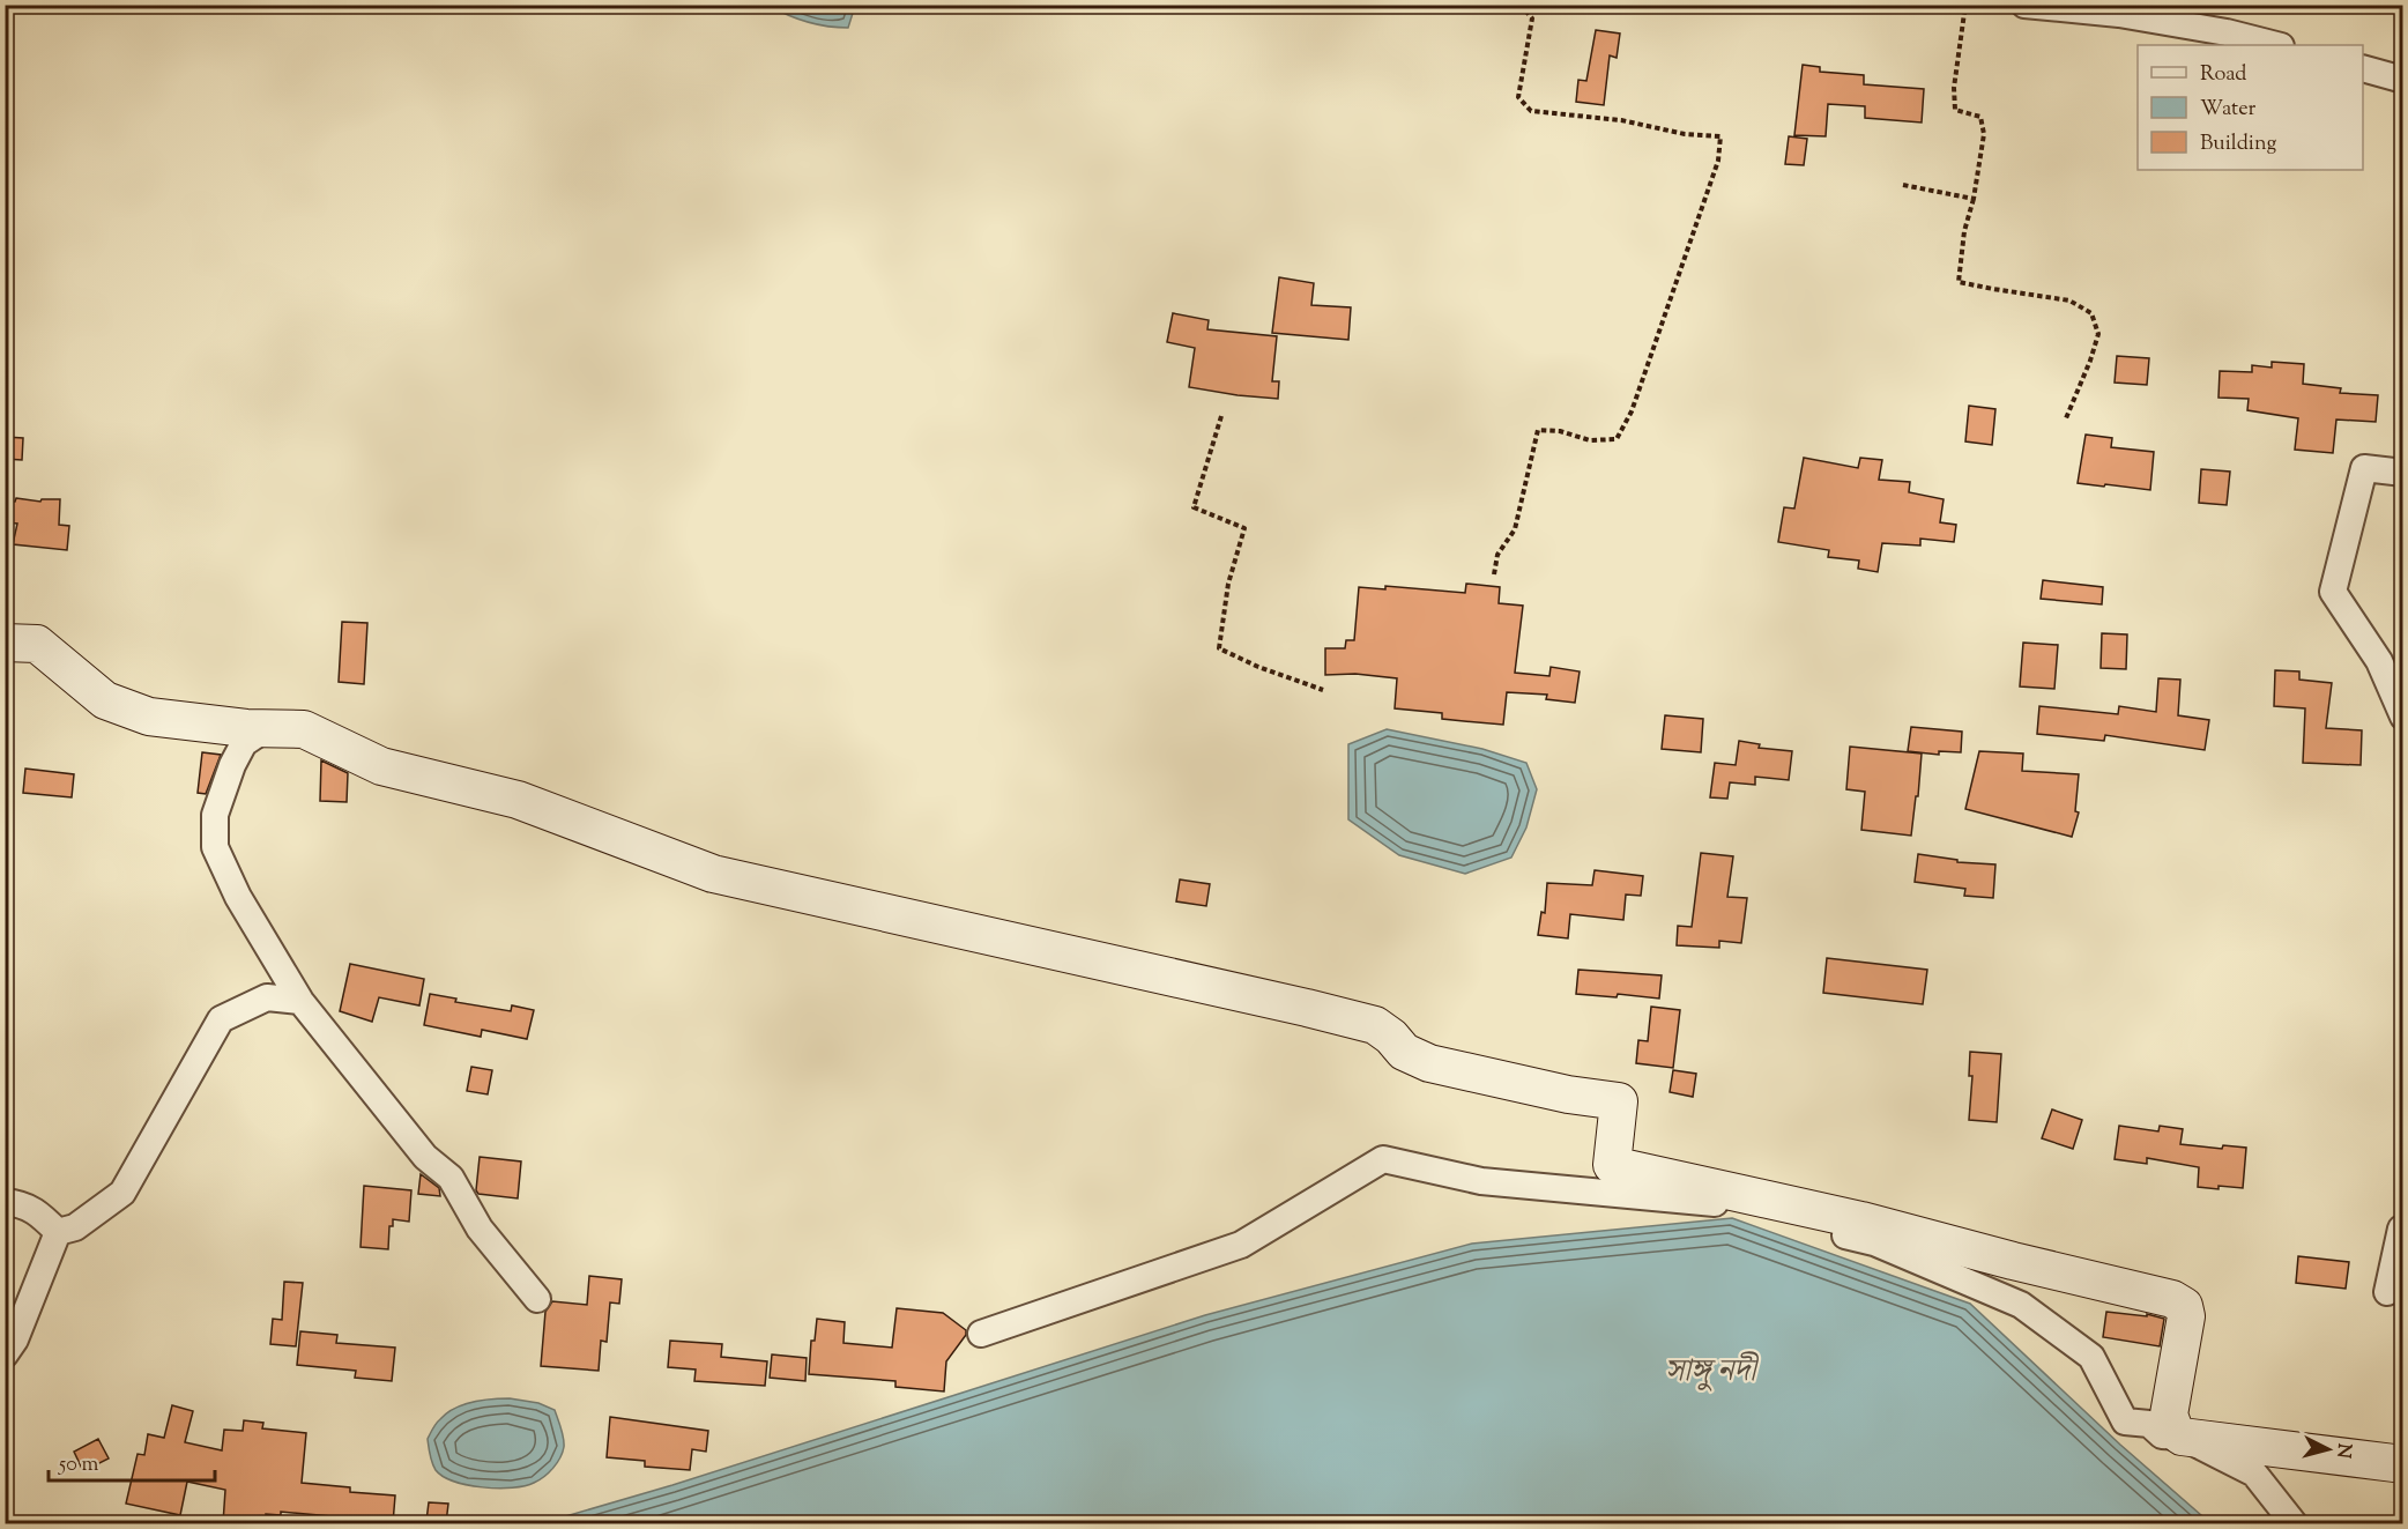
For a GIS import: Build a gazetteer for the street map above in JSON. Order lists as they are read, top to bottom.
{
  "water": ["সাঙ্গু নদী"],
  "legend": ["Road", "Water", "Building"],
  "scale_bar": "50 m",
  "north": "right"
}
